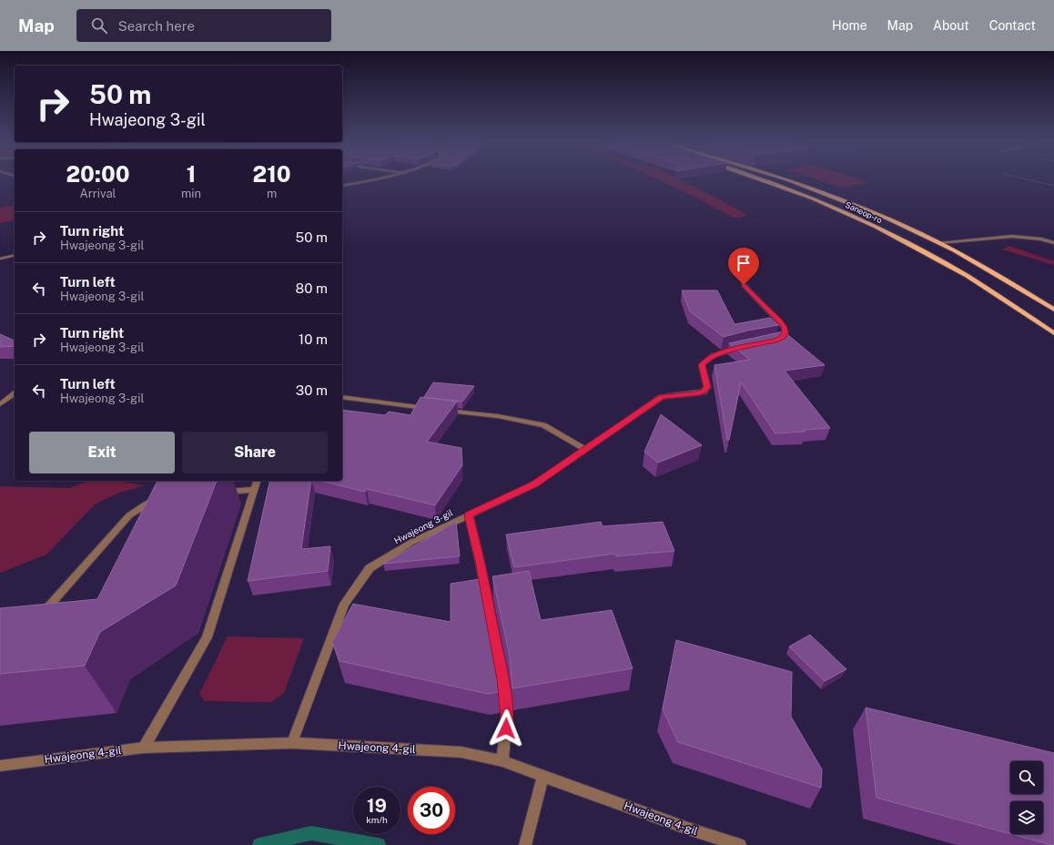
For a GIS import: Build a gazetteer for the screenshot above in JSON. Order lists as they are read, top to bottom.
{
  "streets": {
    "main road": ["Saneop-ro"],
    "street": ["Hwajeong 3-gil", "Hwajeong 4-gil"]
  },
  "crossings": [
    ["Hwajeong 3-gil", "Hwajeong 4-gil"]
  ],
  "page": {
    "header": "Map",
    "search": "Search here",
    "nav": [
      "Home",
      "Map",
      "About",
      "Contact"
    ],
    "turn": ["50 m", "Hwajeong 3-gil"],
    "eta": [
      "20:00",
      "Arrival",
      "1",
      "min",
      "210",
      "m"
    ],
    "list": [
      {
        "name": "Turn right",
        "note": "Hwajeong 3-gil",
        "value": "50 m"
      },
      {
        "name": "Turn left",
        "note": "Hwajeong 3-gil",
        "value": "80 m"
      },
      {
        "name": "Turn right",
        "note": "Hwajeong 3-gil",
        "value": "10 m"
      },
      {
        "name": "Turn left",
        "note": "Hwajeong 3-gil",
        "value": "30 m"
      }
    ],
    "buttons": ["Exit", "Share"],
    "speed": "19 km/h",
    "limit": "30"
  }
}
